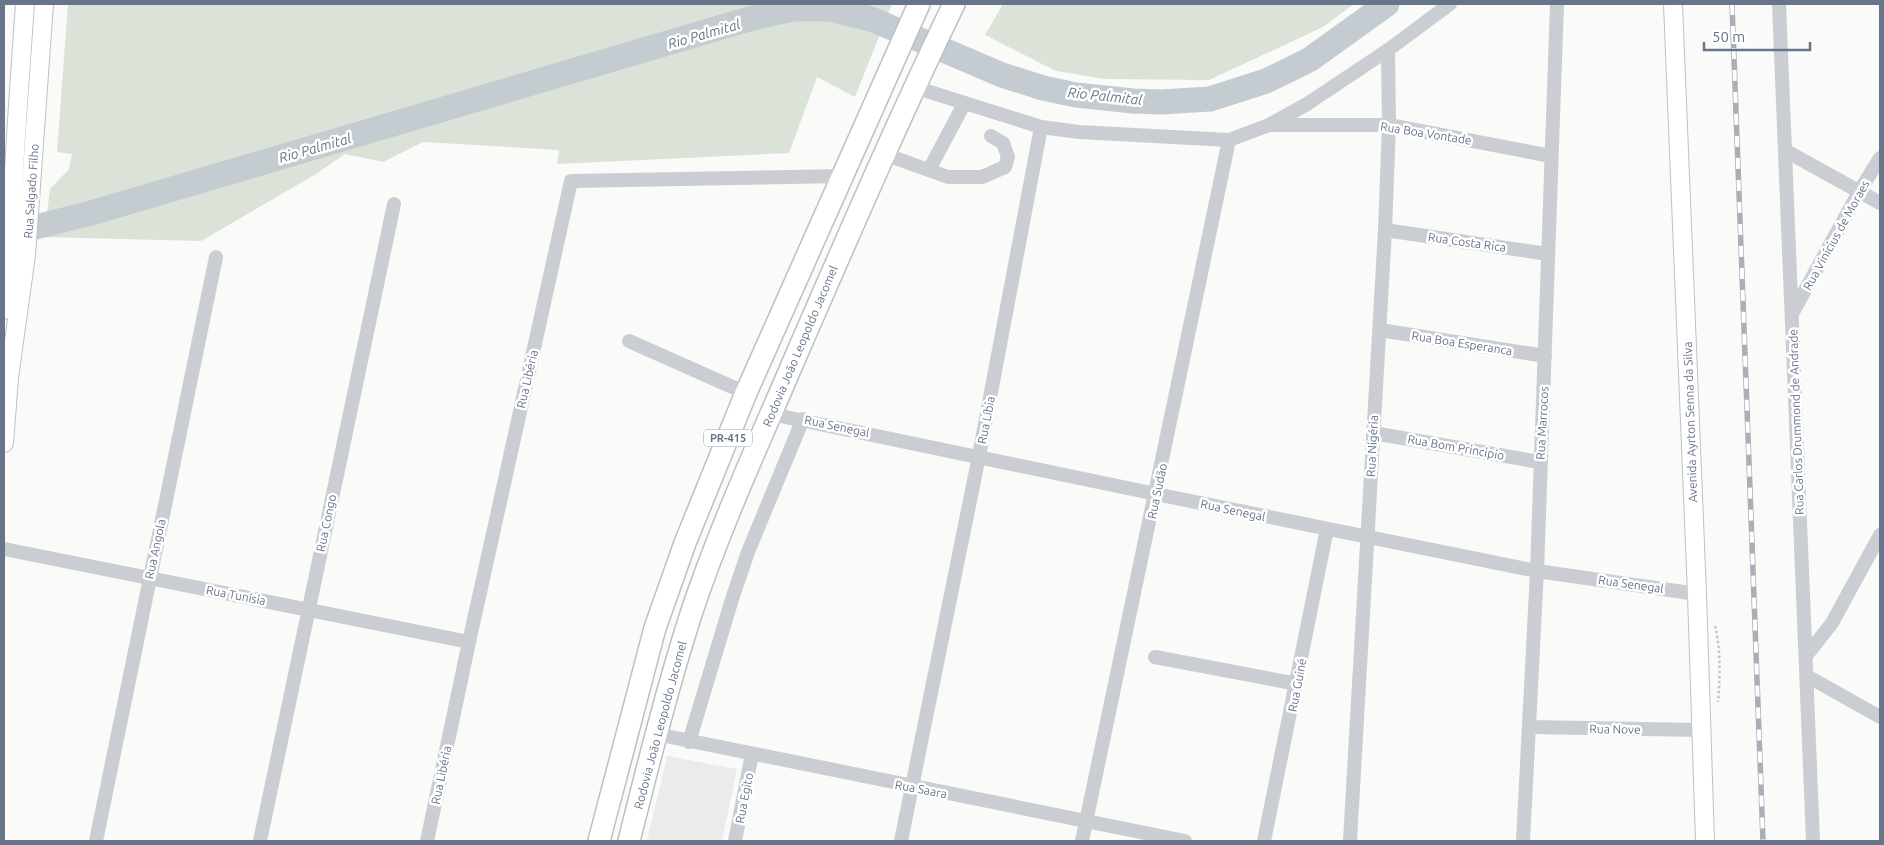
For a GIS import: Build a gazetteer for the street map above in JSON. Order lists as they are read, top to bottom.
{
  "streets": {
    "highway": ["Rodovia João Leopoldo Jacomel", "PR-415"],
    "main road": ["Rua Salgado Filho", "Avenida Ayrton Senna da Silva"],
    "street": [
      "Rua Boa Vontade",
      "Rua Vinícius de Moraes",
      "Rua Costa Rica",
      "Rua Boa Esperanca",
      "Rua Libéria",
      "Rua Líbia",
      "Rua Carlos Drummond de Andrade",
      "Rua Marrocos",
      "Rua Senegal",
      "Rua Nigéria",
      "Rua Bom Principio",
      "Rua Sudão",
      "Rua Congo",
      "Rua Angola",
      "Rua Tunísia",
      "Rua Guiné",
      "Rua Nove",
      "Rua Saara",
      "Rua Egito"
    ]
  },
  "crossings": [
    ["Rua Boa Vontade", "Rua Marrocos"],
    ["Rua Boa Vontade", "Rua Nigéria"],
    ["Rua Vinícius de Moraes", "Rua Carlos Drummond de Andrade"],
    ["Rua Costa Rica", "Rua Marrocos"],
    ["Rua Costa Rica", "Rua Nigéria"],
    ["Rua Boa Esperanca", "Rua Marrocos"],
    ["Rua Boa Esperanca", "Rua Nigéria"],
    ["Rodovia João Leopoldo Jacomel", "Rua Senegal"],
    ["Rodovia João Leopoldo Jacomel", "Rua Saara"],
    ["Rua Libéria", "PR-415"],
    ["Rua Libéria", "Rua Tunísia"],
    ["Rua Líbia", "Rua Senegal"],
    ["Rua Líbia", "Rua Saara"],
    ["Avenida Ayrton Senna da Silva", "Rua Senegal"],
    ["Avenida Ayrton Senna da Silva", "Rua Nove"],
    ["Rua Marrocos", "Rua Senegal"],
    ["Rua Marrocos", "Rua Bom Principio"],
    ["Rua Marrocos", "Rua Nove"],
    ["Rua Senegal", "Rua Nigéria"],
    ["Rua Senegal", "Rua Sudão"],
    ["Rua Senegal", "Rua Guiné"],
    ["Rua Nigéria", "Rua Bom Principio"],
    ["Rua Sudão", "Rua Saara"],
    ["Rua Congo", "Rua Tunísia"],
    ["Rua Angola", "Rua Tunísia"],
    ["Rua Saara", "Rua Egito"]
  ],
  "water": ["Rio Palmital"],
  "scale_bar": "50 m"
}
